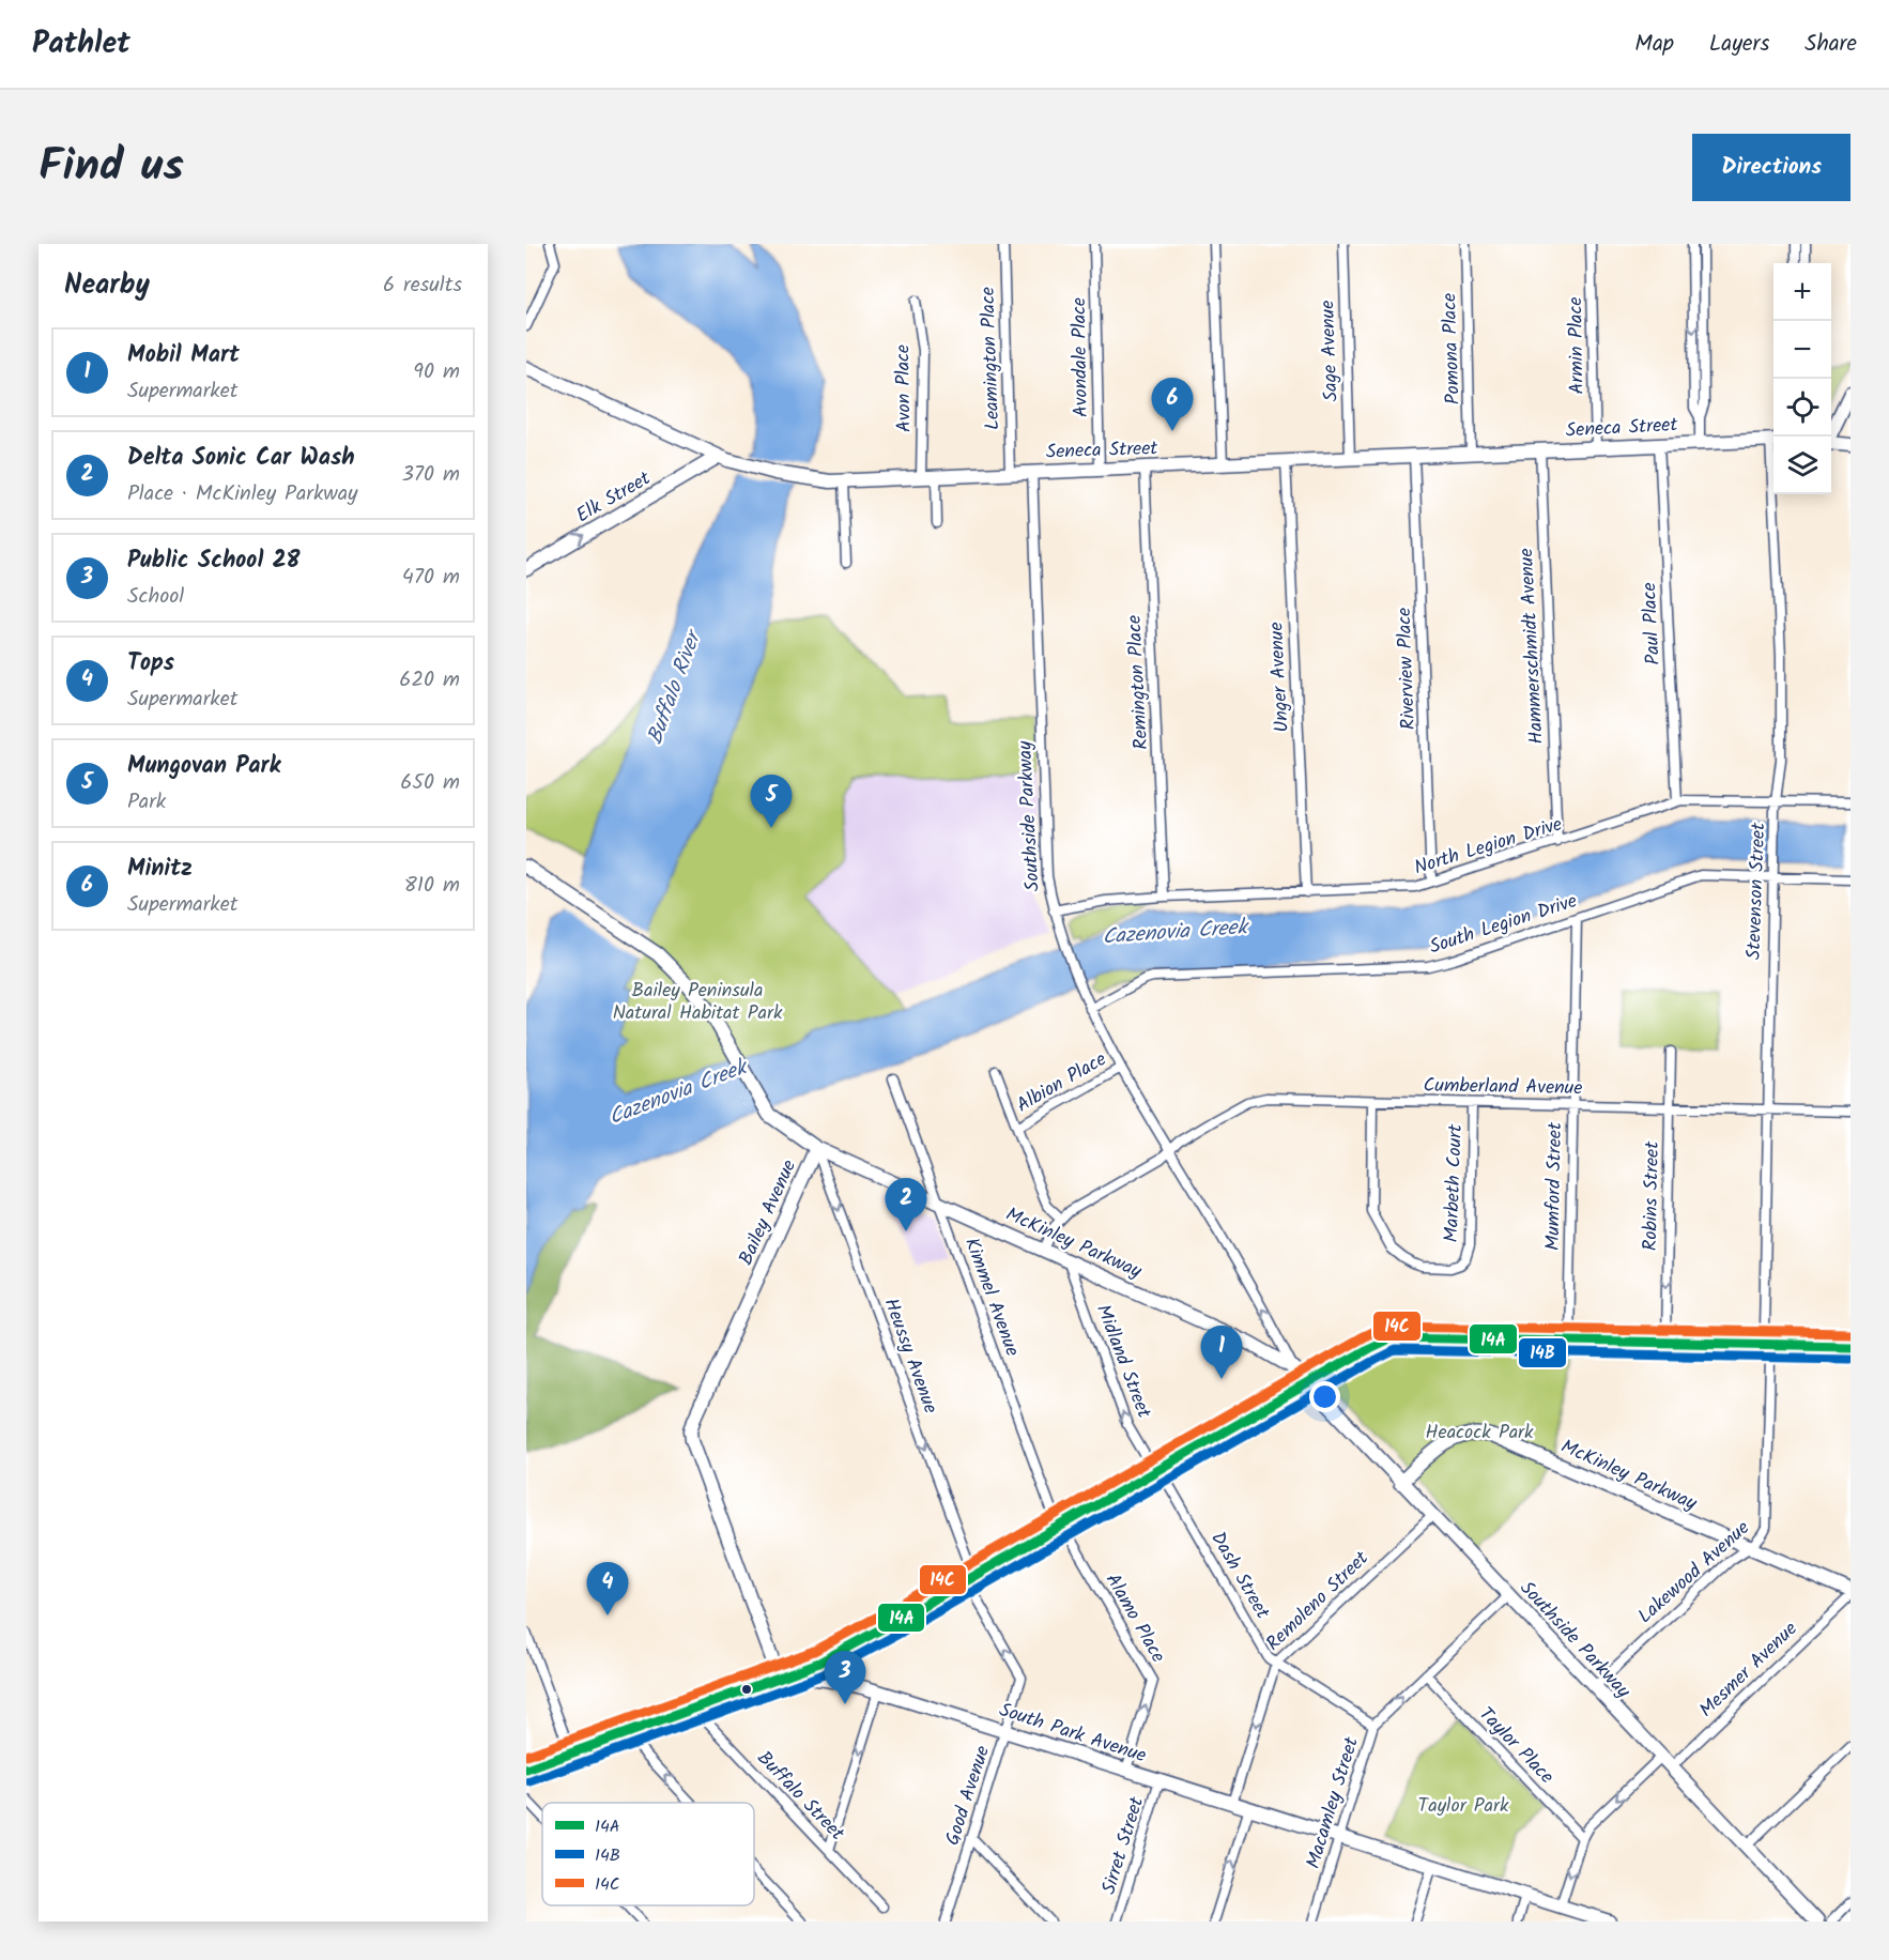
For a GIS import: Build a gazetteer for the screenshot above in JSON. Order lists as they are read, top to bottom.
{
  "streets": {
    "main road": [
      "Seneca Street",
      "Elk Street",
      "Southside Parkway",
      "Bailey Avenue",
      "McKinley Parkway",
      "South Park Avenue"
    ],
    "street": [
      "Armin Place",
      "Pomona Place",
      "Sage Avenue",
      "Avondale Place",
      "Leamington Place",
      "Avon Place",
      "Paul Place",
      "Hammerschmidt Avenue",
      "Riverview Place",
      "Unger Avenue",
      "Remington Place",
      "North Legion Drive",
      "Stevenson Street",
      "South Legion Drive",
      "Albion Place",
      "Cumberland Avenue",
      "Marbeth Court",
      "Mumford Street",
      "Robins Street",
      "Kimmel Avenue",
      "Heussy Avenue",
      "Midland Street",
      "Lakewood Avenue",
      "Dash Street",
      "Remoleno Street",
      "Alamo Place",
      "Mesmer Avenue",
      "Taylor Place",
      "Buffalo Street",
      "Good Avenue",
      "Macamley Street",
      "Sirret Street"
    ]
  },
  "crossings": [
    ["Armin Place", "Seneca Street"],
    ["Pomona Place", "Seneca Street"],
    ["Sage Avenue", "Seneca Street"],
    ["Avondale Place", "Seneca Street"],
    ["Leamington Place", "Seneca Street"],
    ["Avon Place", "Seneca Street"],
    ["Seneca Street", "Elk Street"],
    ["Seneca Street", "Paul Place"],
    ["Seneca Street", "Hammerschmidt Avenue"],
    ["Seneca Street", "Riverview Place"],
    ["Seneca Street", "Unger Avenue"],
    ["Seneca Street", "Remington Place"],
    ["Seneca Street", "Southside Parkway"],
    ["Paul Place", "North Legion Drive"],
    ["Hammerschmidt Avenue", "North Legion Drive"],
    ["Riverview Place", "North Legion Drive"],
    ["Unger Avenue", "North Legion Drive"],
    ["Remington Place", "North Legion Drive"],
    ["Southside Parkway", "North Legion Drive"],
    ["Southside Parkway", "South Legion Drive"],
    ["Southside Parkway", "Albion Place"],
    ["Southside Parkway", "Cumberland Avenue"],
    ["Southside Parkway", "McKinley Parkway"],
    ["Southside Parkway", "Lakewood Avenue"],
    ["Southside Parkway", "Remoleno Street"],
    ["Southside Parkway", "Mesmer Avenue"],
    ["Southside Parkway", "Macamley Street"],
    ["North Legion Drive", "Stevenson Street"],
    ["Stevenson Street", "South Legion Drive"],
    ["Stevenson Street", "Cumberland Avenue"],
    ["Stevenson Street", "Lakewood Avenue"],
    ["South Legion Drive", "Mumford Street"],
    ["Cumberland Avenue", "Marbeth Court"],
    ["Cumberland Avenue", "Mumford Street"],
    ["Cumberland Avenue", "Robins Street"],
    ["Bailey Avenue", "McKinley Parkway"],
    ["Bailey Avenue", "Heussy Avenue"],
    ["Bailey Avenue", "South Park Avenue"],
    ["McKinley Parkway", "Kimmel Avenue"],
    ["McKinley Parkway", "Heussy Avenue"],
    ["McKinley Parkway", "Midland Street"],
    ["McKinley Parkway", "Lakewood Avenue"],
    ["McKinley Parkway", "Mesmer Avenue"],
    ["Kimmel Avenue", "Alamo Place"],
    ["Heussy Avenue", "Good Avenue"],
    ["Midland Street", "Dash Street"],
    ["Dash Street", "Remoleno Street"],
    ["Dash Street", "Macamley Street"],
    ["Remoleno Street", "South Park Avenue"],
    ["Alamo Place", "South Park Avenue"],
    ["Mesmer Avenue", "Taylor Place"],
    ["South Park Avenue", "Buffalo Street"],
    ["South Park Avenue", "Good Avenue"],
    ["South Park Avenue", "Macamley Street"],
    ["South Park Avenue", "Sirret Street"],
    ["Taylor Place", "Macamley Street"]
  ],
  "one_way": [
    "Elk Street",
    "Robins Street",
    "Heussy Avenue",
    "Midland Street",
    "Remoleno Street",
    "Alamo Place",
    "Good Avenue"
  ],
  "water": ["Buffalo River", "Cazenovia Creek"],
  "parks": ["Bailey Peninsula Natural Habitat Park", "Heacock Park", "Taylor Park"],
  "lines": ["transit line 14C", "transit line 14A", "transit line 14B"],
  "legend": ["14A", "14B", "14C"],
  "page": {
    "header": "Pathlet",
    "nav": ["Map", "Layers", "Share"],
    "title": "Find us",
    "buttons": "Directions",
    "heading": ["Nearby", "6 results"],
    "map_buttons": ["+", "−"],
    "list": [
      {
        "mark": "1",
        "name": "Mobil Mart",
        "note": "Supermarket",
        "value": "90 m"
      },
      {
        "mark": "2",
        "name": "Delta Sonic Car Wash",
        "note": "Place · McKinley Parkway",
        "value": "370 m"
      },
      {
        "mark": "3",
        "name": "Public School 28",
        "note": "School",
        "value": "470 m"
      },
      {
        "mark": "4",
        "name": "Tops",
        "note": "Supermarket",
        "value": "620 m"
      },
      {
        "mark": "5",
        "name": "Mungovan Park",
        "note": "Park",
        "value": "650 m"
      },
      {
        "mark": "6",
        "name": "Minitz",
        "note": "Supermarket",
        "value": "810 m"
      }
    ],
    "pins": [
      "6",
      "5",
      "2",
      "1",
      "4",
      "3"
    ]
  }
}
